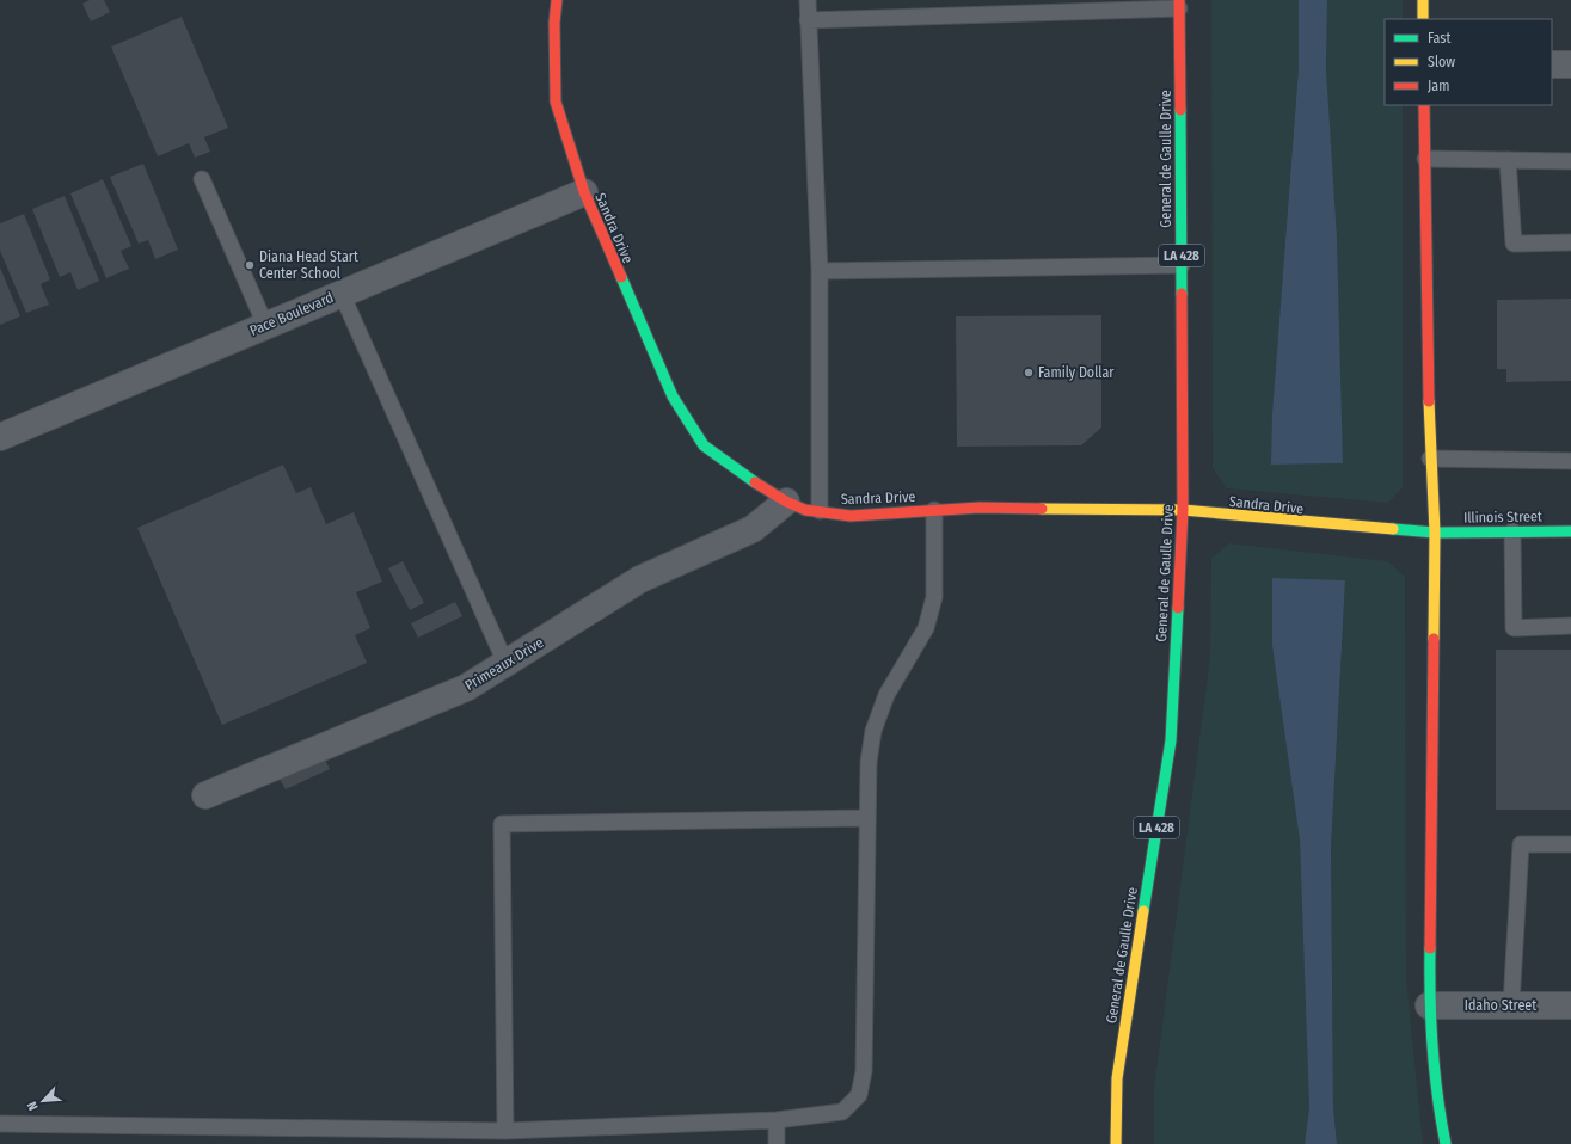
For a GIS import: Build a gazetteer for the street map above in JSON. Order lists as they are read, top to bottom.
{
  "streets": {
    "main road": [
      "General de Gaulle Drive",
      "Sandra Drive",
      "LA 428",
      "Illinois Street"
    ],
    "street": ["Pace Boulevard", "Primeaux Drive", "Idaho Street"]
  },
  "crossings": [
    ["General de Gaulle Drive", "Sandra Drive"],
    ["Sandra Drive", "Pace Boulevard"],
    ["Sandra Drive", "Illinois Street"],
    ["Sandra Drive", "Primeaux Drive"]
  ],
  "places": ["Diana Head Start Center School", "Family Dollar"],
  "legend": ["Fast", "Slow", "Jam"],
  "north": "bottom left"
}
